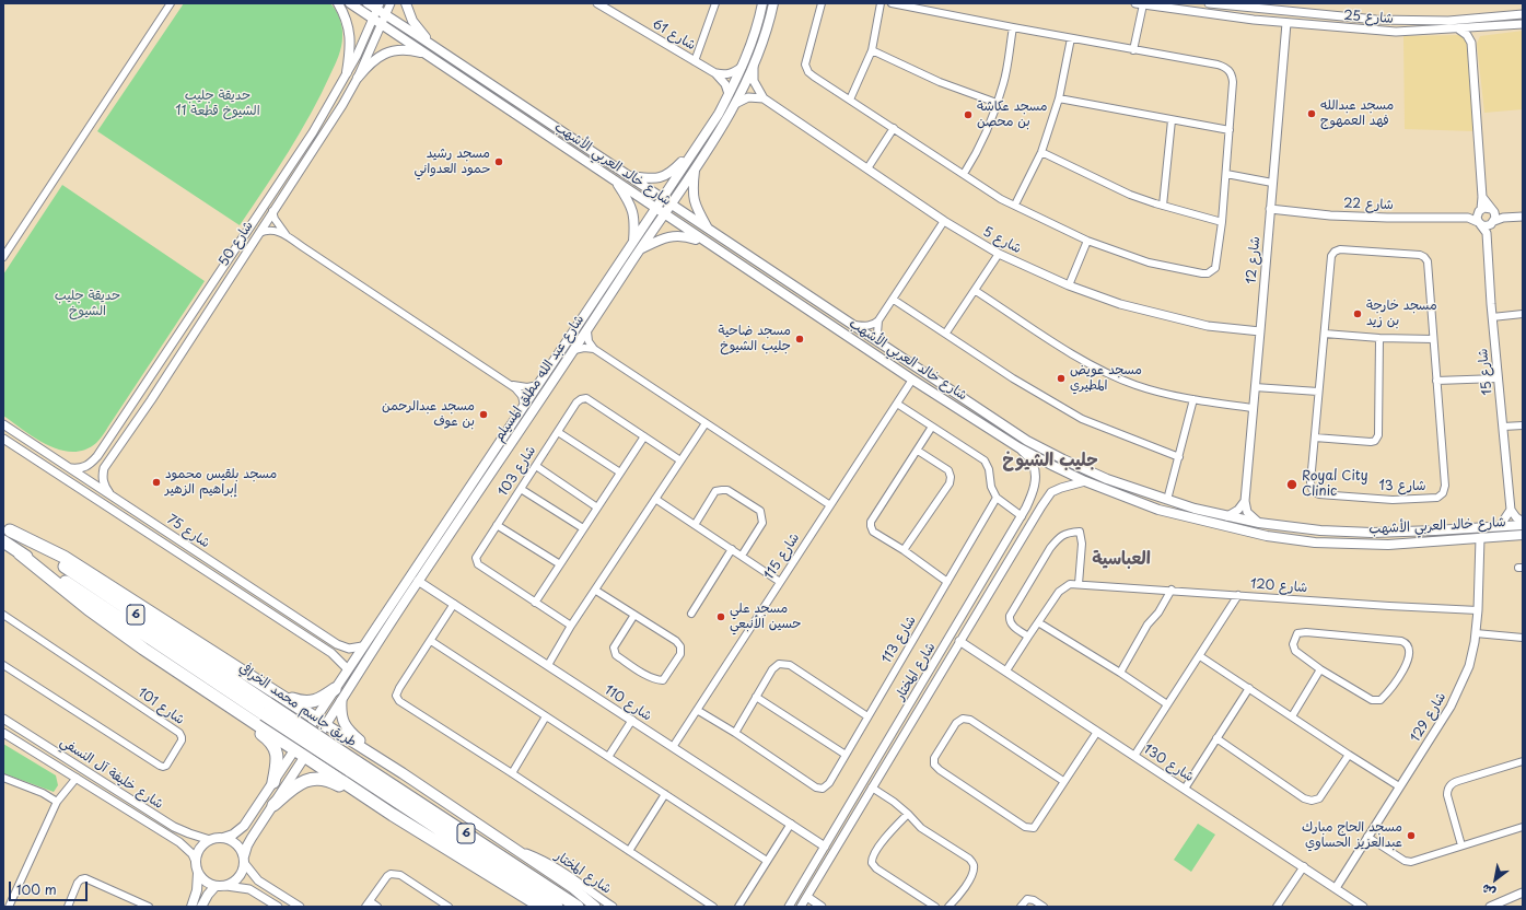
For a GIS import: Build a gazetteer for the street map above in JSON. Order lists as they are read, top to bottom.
{
  "streets": {
    "highway": ["6", "طريق جاسم محمد الخرافي"],
    "main road": ["شارع خالد العربي الأشهب", "شارع عبد الله مطلق المسيلم"],
    "street": [
      "شارع 25",
      "شارع 61",
      "شارع 22",
      "شارع 5",
      "شارع 50",
      "شارع 12",
      "شارع 15",
      "شارع 103",
      "13 شارع",
      "شارع 75",
      "شارع 115",
      "شارع 120",
      "شارع 113",
      "شارع المختار",
      "شارع 110",
      "شارع 101",
      "شارع 129",
      "شارع 130",
      "شارع خليفة آل النسفي"
    ]
  },
  "crossings": [
    ["شارع 25", "شارع 12"],
    ["شارع 61", "شارع عبد الله مطلق المسيلم"],
    ["شارع خالد العربي الأشهب", "شارع 50"],
    ["شارع خالد العربي الأشهب", "شارع عبد الله مطلق المسيلم"],
    ["شارع خالد العربي الأشهب", "شارع 115"],
    ["شارع خالد العربي الأشهب", "شارع المختار"],
    ["شارع خالد العربي الأشهب", "شارع 129"],
    ["شارع 22", "شارع 12"],
    ["شارع 5", "شارع 12"],
    ["شارع 5", "شارع عبد الله مطلق المسيلم"],
    ["شارع 50", "شارع 75"],
    ["شارع عبد الله مطلق المسيلم", "شارع 75"],
    ["شارع عبد الله مطلق المسيلم", "شارع 110"],
    ["شارع 115", "شارع 113"],
    ["شارع 115", "شارع 110"],
    ["شارع 120", "شارع 129"],
    ["شارع 120", "شارع 130"],
    ["شارع المختار", "شارع 110"],
    ["شارع المختار", "شارع 130"],
    ["شارع 129", "شارع 130"]
  ],
  "districts": ["جليب الشيوخ", "العباسية"],
  "parks": ["حديقة جليب الشيوخ قطعة 11", "حديقة جليب الشيوخ"],
  "places": [
    "مسجد عبدالله فهد العمهوج",
    "مسجد عكاشة بن محصن",
    "مسجد رشيد حمود العدواني",
    "مسجد خارجة بن زيد",
    "مسجد ضاحية جليب الشيوخ",
    "مسجد عويض المطيري",
    "مسجد عبدالرحمن بن عوف",
    "مسجد بلقيس محمود إبراهيم الزهير",
    "Royal City Clinic",
    "مسجد علي حسين الأنبعي",
    "مسجد الحاج مبارك عبدالعزيز الحساوي"
  ],
  "scale_bar": "100 m",
  "north": "bottom left"
}
